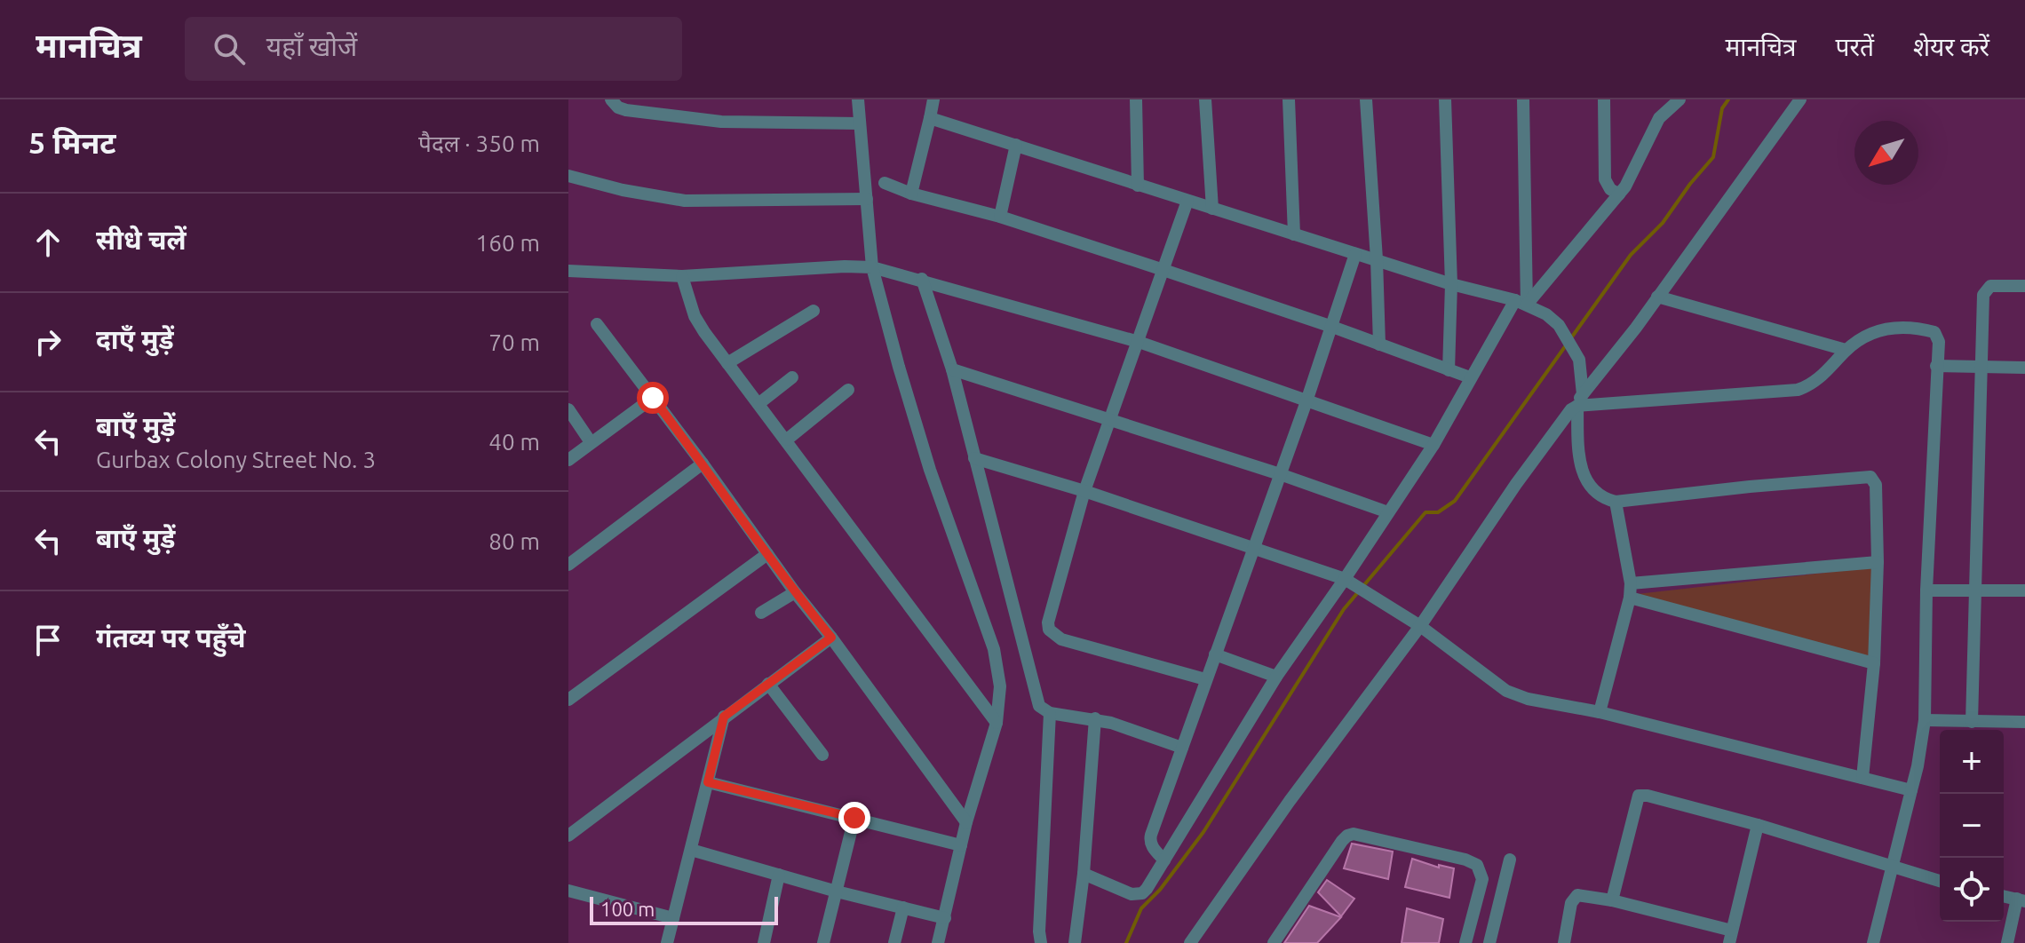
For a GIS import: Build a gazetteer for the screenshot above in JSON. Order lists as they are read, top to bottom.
{
  "scale_bar": "100 m",
  "north": "bottom left",
  "page": {
    "header": "मानचित्र",
    "search": "यहाँ खोजें",
    "nav": ["मानचित्र", "परतें", "शेयर करें"],
    "heading": ["5 मिनट", "पैदल · 350 m"],
    "list": [
      ["सीधे चलें", "160 m"],
      ["दाएँ मुड़ें", "70 m"],
      ["बाएँ मुड़ें", "Gurbax Colony Street No. 3", "40 m"],
      ["बाएँ मुड़ें", "80 m"],
      "गंतव्य पर पहुँचे"
    ],
    "map_buttons": ["+", "−"],
    "scale": "100 m"
  }
}
